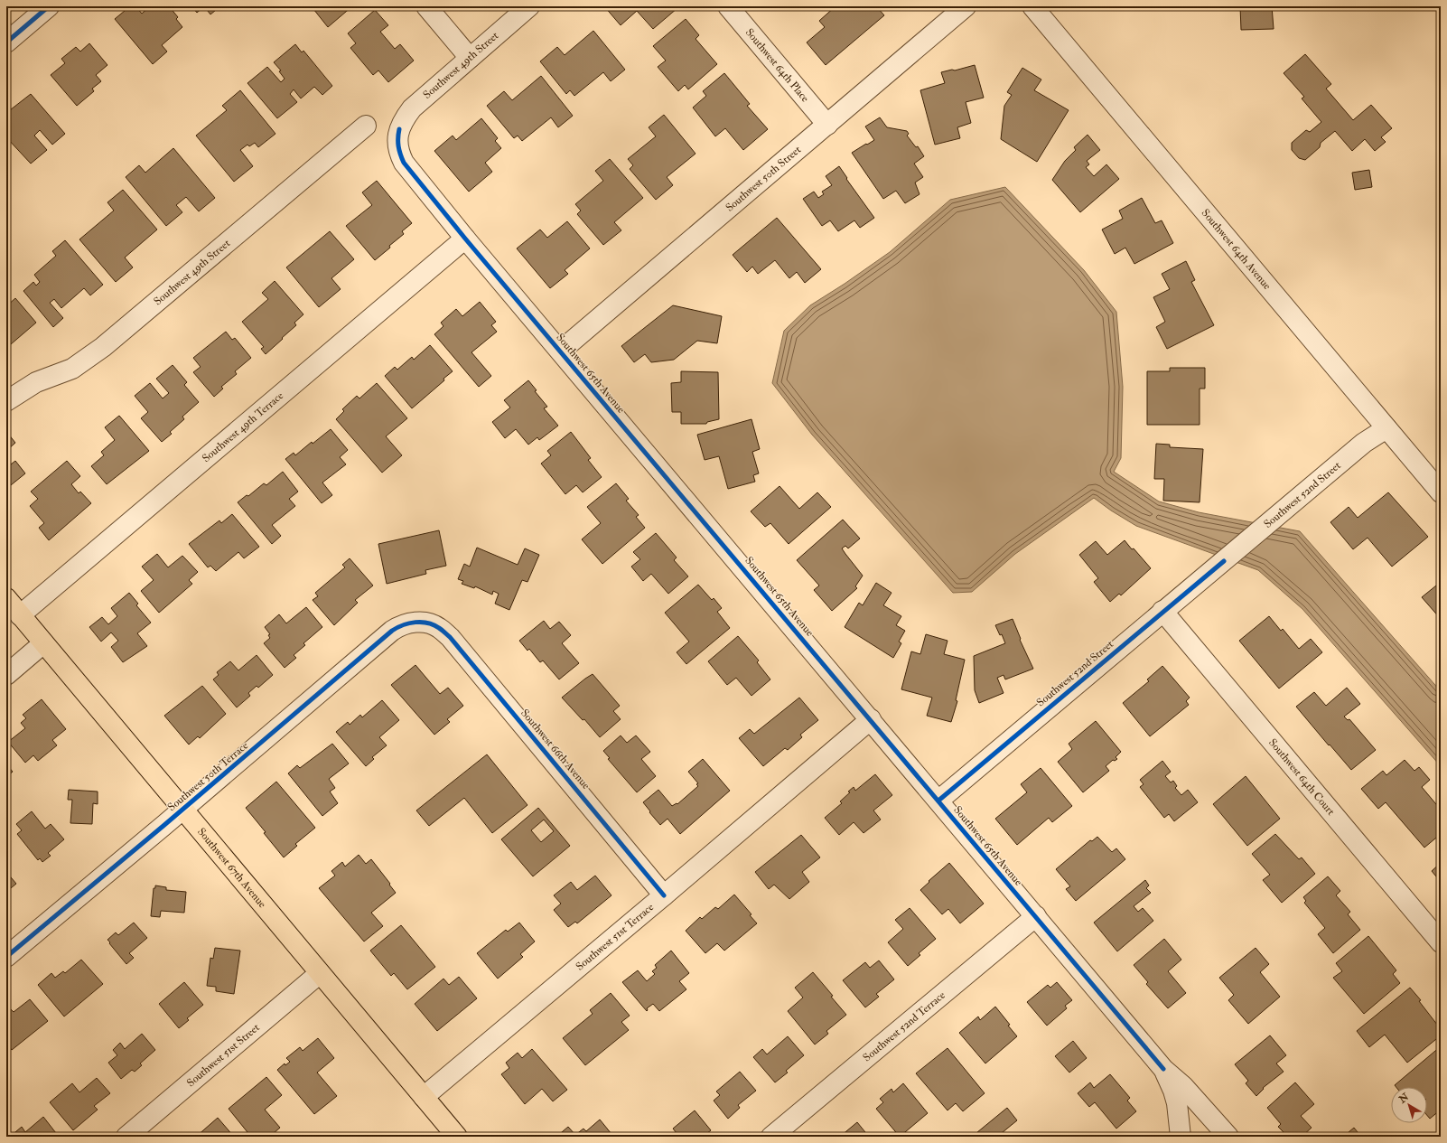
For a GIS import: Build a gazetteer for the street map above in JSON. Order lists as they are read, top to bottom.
{
  "streets": {
    "main road": ["Southwest 67th Avenue"],
    "street": [
      "Southwest 49th Street",
      "Southwest 64th Place",
      "Southwest 50th Street",
      "Southwest 64th Avenue",
      "Southwest 65th Avenue",
      "Southwest 49th Terrace",
      "Southwest 52nd Street",
      "Southwest 66th Avenue",
      "Southwest 50th Terrace",
      "Southwest 64th Court",
      "Southwest 51st Terrace",
      "Southwest 52nd Terrace",
      "Southwest 51st Street"
    ]
  },
  "crossings": [
    ["Southwest 49th Street", "Southwest 65th Avenue"],
    ["Southwest 64th Place", "Southwest 50th Street"],
    ["Southwest 50th Street", "Southwest 65th Avenue"],
    ["Southwest 64th Avenue", "Southwest 52nd Street"],
    ["Southwest 65th Avenue", "Southwest 49th Terrace"],
    ["Southwest 65th Avenue", "Southwest 52nd Street"],
    ["Southwest 65th Avenue", "Southwest 51st Terrace"],
    ["Southwest 65th Avenue", "Southwest 52nd Terrace"],
    ["Southwest 49th Terrace", "Southwest 67th Avenue"],
    ["Southwest 52nd Street", "Southwest 64th Court"],
    ["Southwest 66th Avenue", "Southwest 50th Terrace"],
    ["Southwest 66th Avenue", "Southwest 51st Terrace"],
    ["Southwest 50th Terrace", "Southwest 67th Avenue"],
    ["Southwest 67th Avenue", "Southwest 51st Terrace"],
    ["Southwest 67th Avenue", "Southwest 51st Street"]
  ],
  "north": "top left"
}
